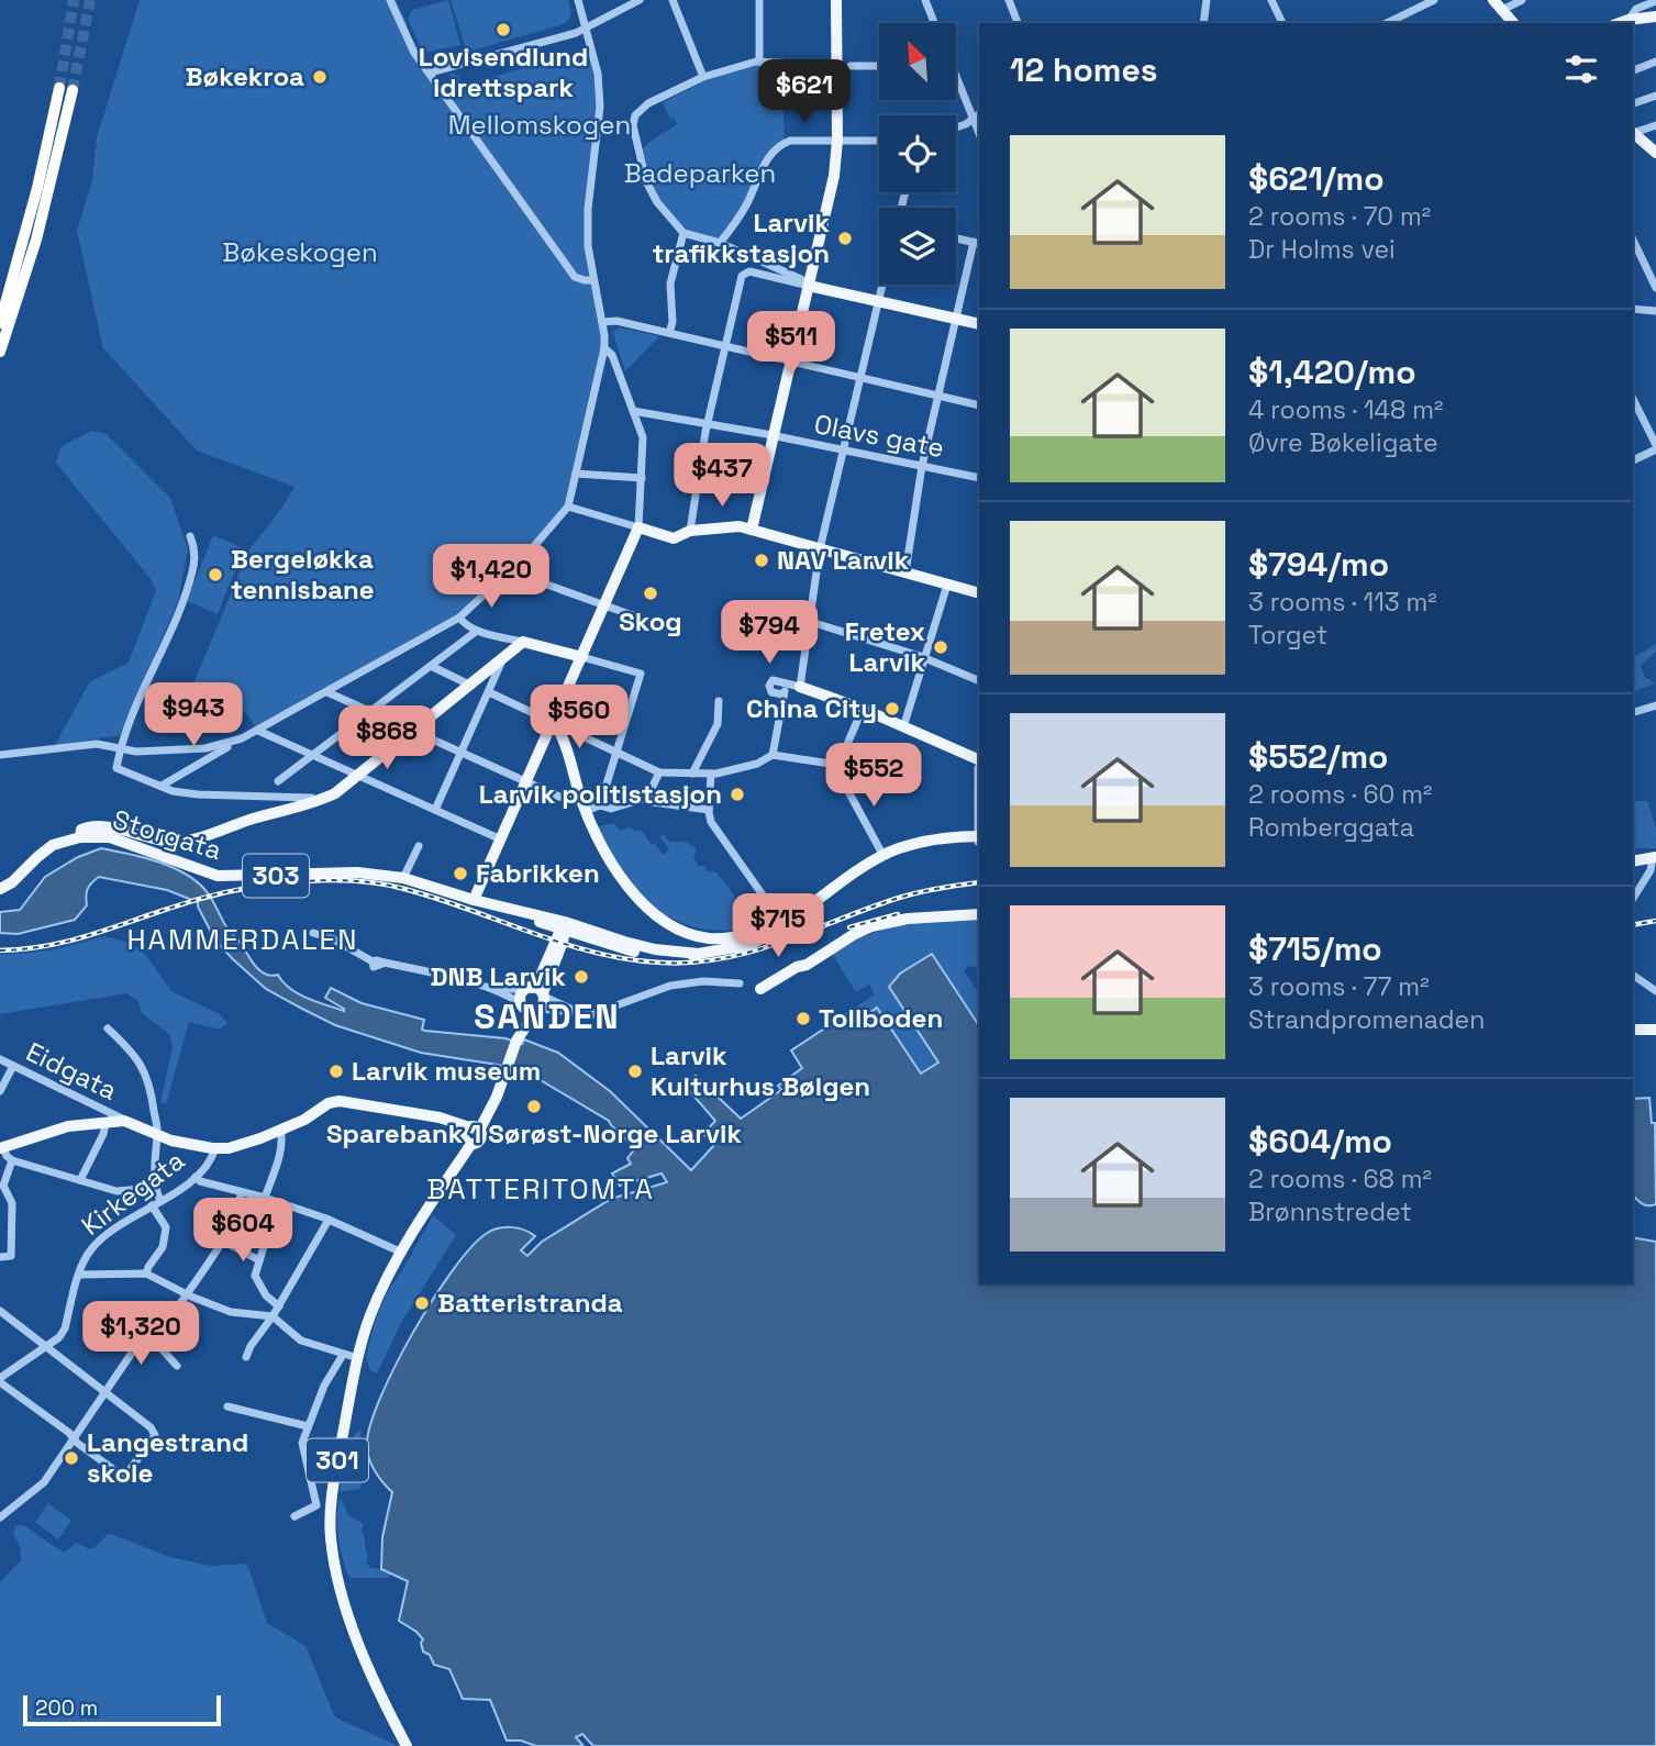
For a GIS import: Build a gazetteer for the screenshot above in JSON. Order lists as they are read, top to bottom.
{
  "streets": {
    "main road": ["Storgata", "303", "301"],
    "street": ["Olavs gate", "Eidgata", "Kirkegata"]
  },
  "crossings": [
    ["Storgata", "301"]
  ],
  "districts": ["HAMMERDALEN", "SANDEN", "BATTERITOMTA"],
  "parks": ["Mellomskogen", "Badeparken", "Bøkeskogen"],
  "places": [
    "Lovisendlund idrettspark",
    "Bøkekroa",
    "Larvik trafikkstasjon",
    "NAV Larvik",
    "Bergeløkka tennisbane",
    "Skog",
    "Fretex Larvik",
    "China City",
    "Larvik politistasjon",
    "Fabrikken",
    "DNB Larvik",
    "Tollboden",
    "Larvik museum",
    "Larvik Kulturhus Bølgen",
    "Sparebank 1 Sørøst-Norge Larvik",
    "Batteristranda",
    "Langestrand skole"
  ],
  "scale_bar": "200 m",
  "north": "top left",
  "page": {
    "heading": "12 homes",
    "price": [
      "$621",
      "$511",
      "$437",
      "$1,420",
      "$794",
      "$943",
      "$560",
      "$868",
      "$552",
      "$715",
      "$604",
      "$1,320"
    ],
    "list": [
      {
        "name": "$621/mo",
        "note": "2 rooms · 70 m² · Dr Holms vei"
      },
      {
        "name": "$1,420/mo",
        "note": "4 rooms · 148 m² · Øvre Bøkeligate"
      },
      {
        "name": "$794/mo",
        "note": "3 rooms · 113 m² · Torget"
      },
      {
        "name": "$552/mo",
        "note": "2 rooms · 60 m² · Romberggata"
      },
      {
        "name": "$715/mo",
        "note": "3 rooms · 77 m² · Strandpromenaden"
      },
      {
        "name": "$604/mo",
        "note": "2 rooms · 68 m² · Brønnstredet"
      }
    ],
    "scale": "200 m"
  }
}
